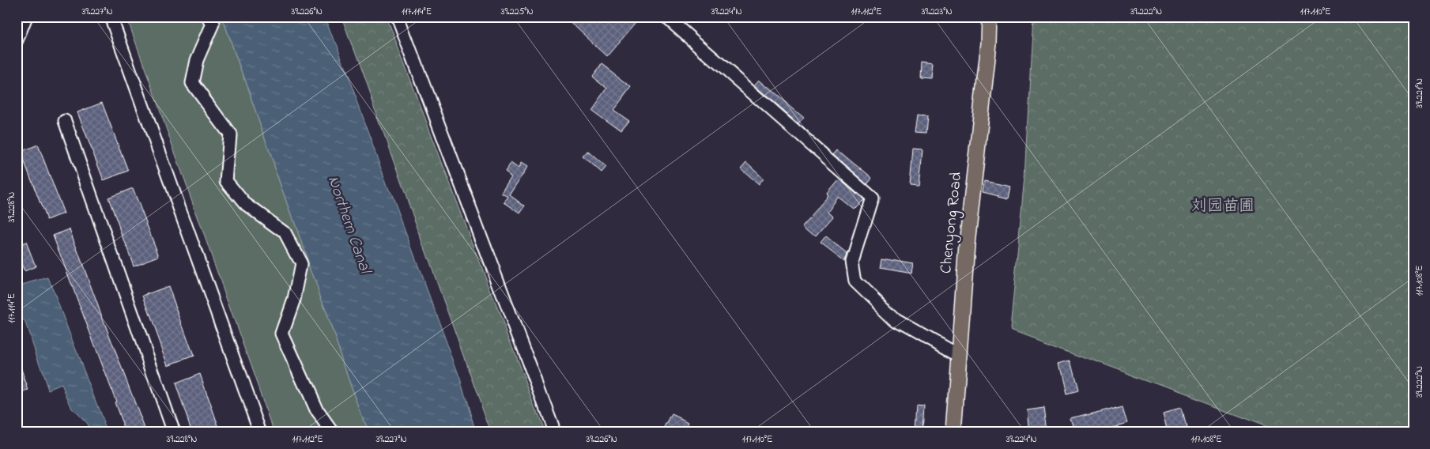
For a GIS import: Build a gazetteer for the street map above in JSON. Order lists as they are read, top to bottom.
{
  "streets": {
    "main road": ["Chenyong Road"]
  },
  "water": ["Northern Canal"],
  "parks": ["刘园苗圃"],
  "coordinates": [
    "39.227°N",
    "39.226°N",
    "117.114°E",
    "39.225°N",
    "39.224°N",
    "117.112°E",
    "39.223°N",
    "39.222°N",
    "117.110°E",
    "39.221°N",
    "39.228°N",
    "117.108°E"
  ]
}
